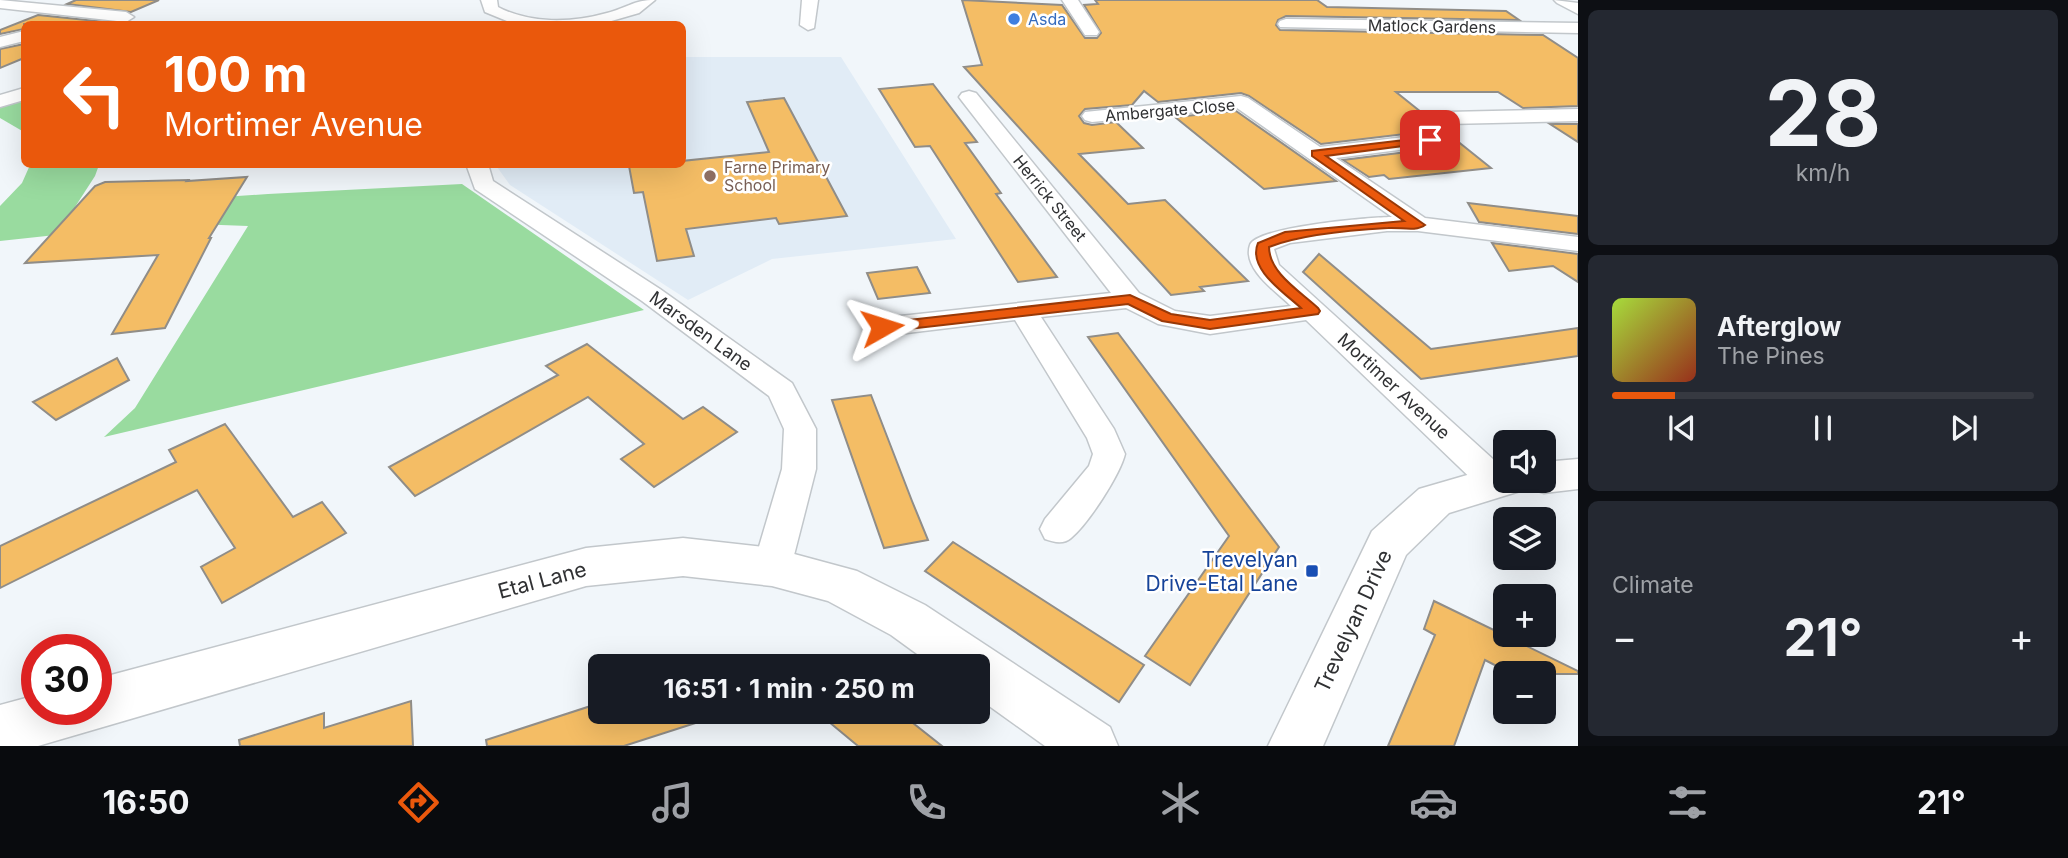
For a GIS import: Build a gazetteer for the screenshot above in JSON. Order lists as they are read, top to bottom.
{
  "streets": {
    "street": [
      "Matlock Gardens",
      "Ambergate Close",
      "Herrick Street",
      "Marsden Lane",
      "Mortimer Avenue",
      "Etal Lane",
      "Trevelyan Drive"
    ]
  },
  "crossings": [
    ["Ambergate Close", "Mortimer Avenue"],
    ["Herrick Street", "Mortimer Avenue"],
    ["Marsden Lane", "Etal Lane"]
  ],
  "places": {
    "other": ["Asda", "Farne Primary School"],
    "transit": ["Trevelyan Drive-Etal Lane"]
  },
  "page": {
    "tile": [
      ["28", "km/h"],
      "Climate"
    ],
    "turn": ["100 m", "Mortimer Avenue"],
    "song": ["Afterglow", "The Pines"],
    "map_buttons": ["+", "−"],
    "heat": ["−", "21°", "+"],
    "limit": "30",
    "trip": "16:51 · 1 min · 250 m",
    "tabs": ["16:50", "21°"]
  }
}
